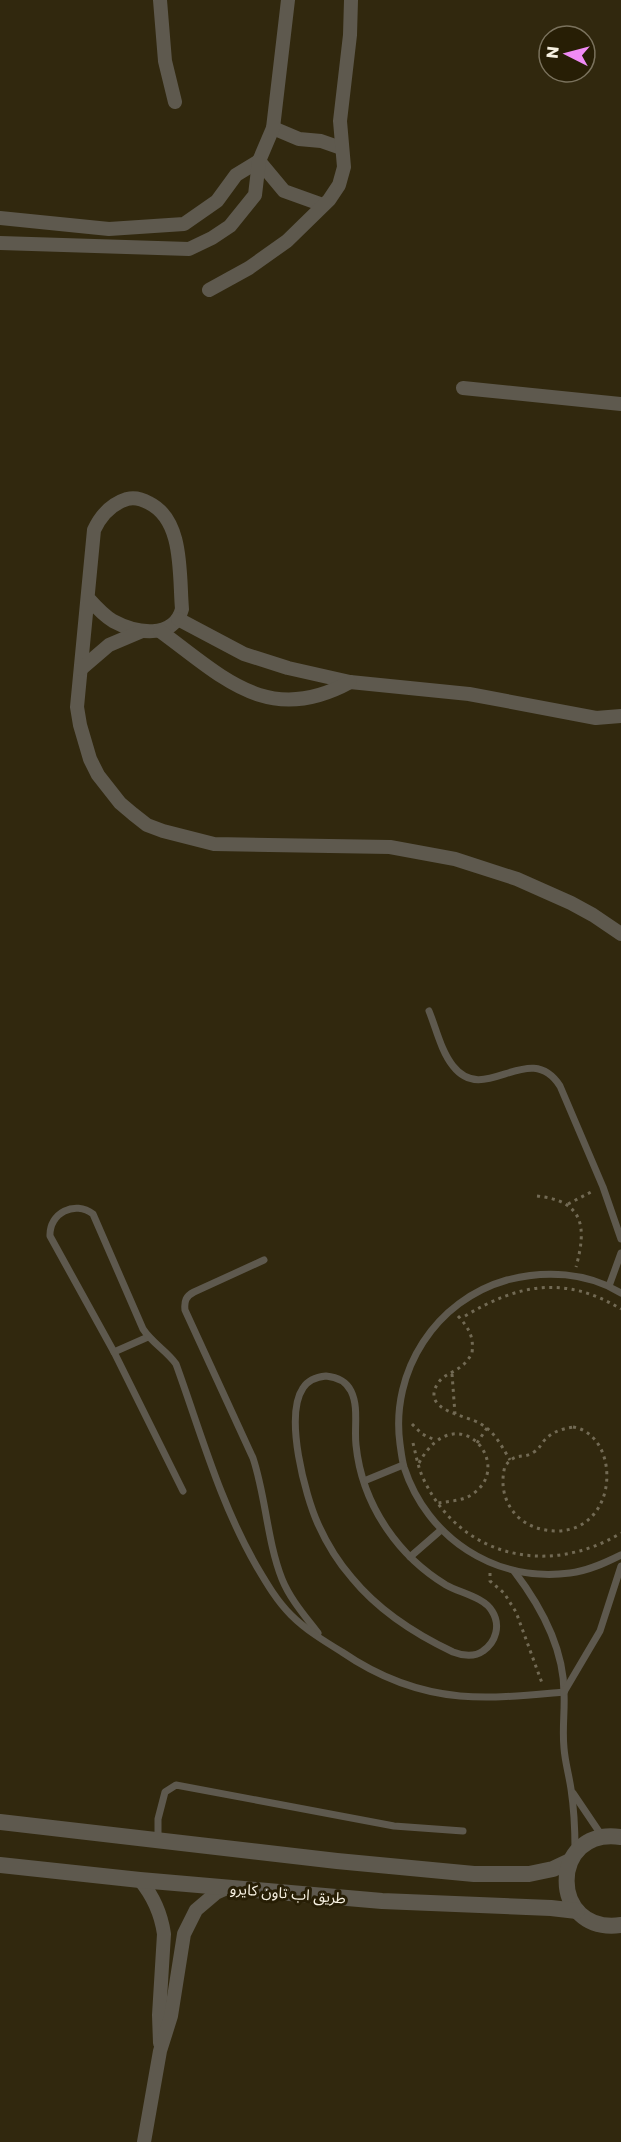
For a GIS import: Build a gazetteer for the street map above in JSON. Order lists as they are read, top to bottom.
{
  "streets": {
    "street": ["طريق اب تاون كايرو"]
  },
  "north": "left"
}
